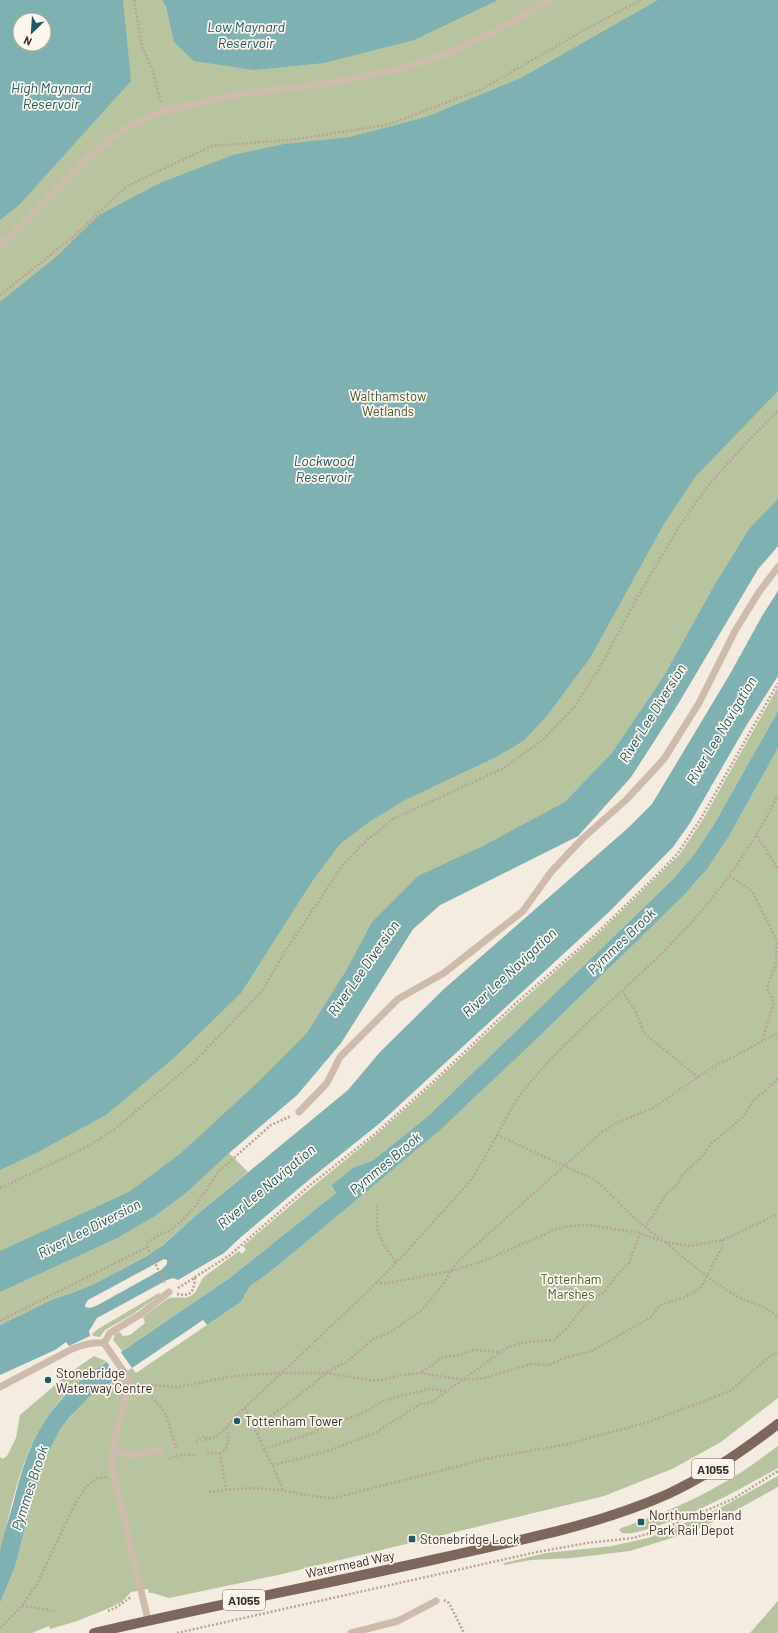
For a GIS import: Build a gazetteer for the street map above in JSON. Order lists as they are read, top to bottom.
{
  "streets": {
    "main road": ["A1055", "Watermead Way"]
  },
  "water": [
    "Low Maynard Reservoir",
    "High Maynard Reservoir",
    "Lockwood Reservoir",
    "River Lee Diversion",
    "River Lee Navigation",
    "Pymmes Brook"
  ],
  "parks": ["Walthamstow Wetlands", "Tottenham Marshes"],
  "places": {
    "other": ["Stonebridge Waterway Centre", "Tottenham Tower"],
    "transit": ["Northumberland Park Rail Depot", "Stonebridge Lock"]
  },
  "north": "bottom left"
}
